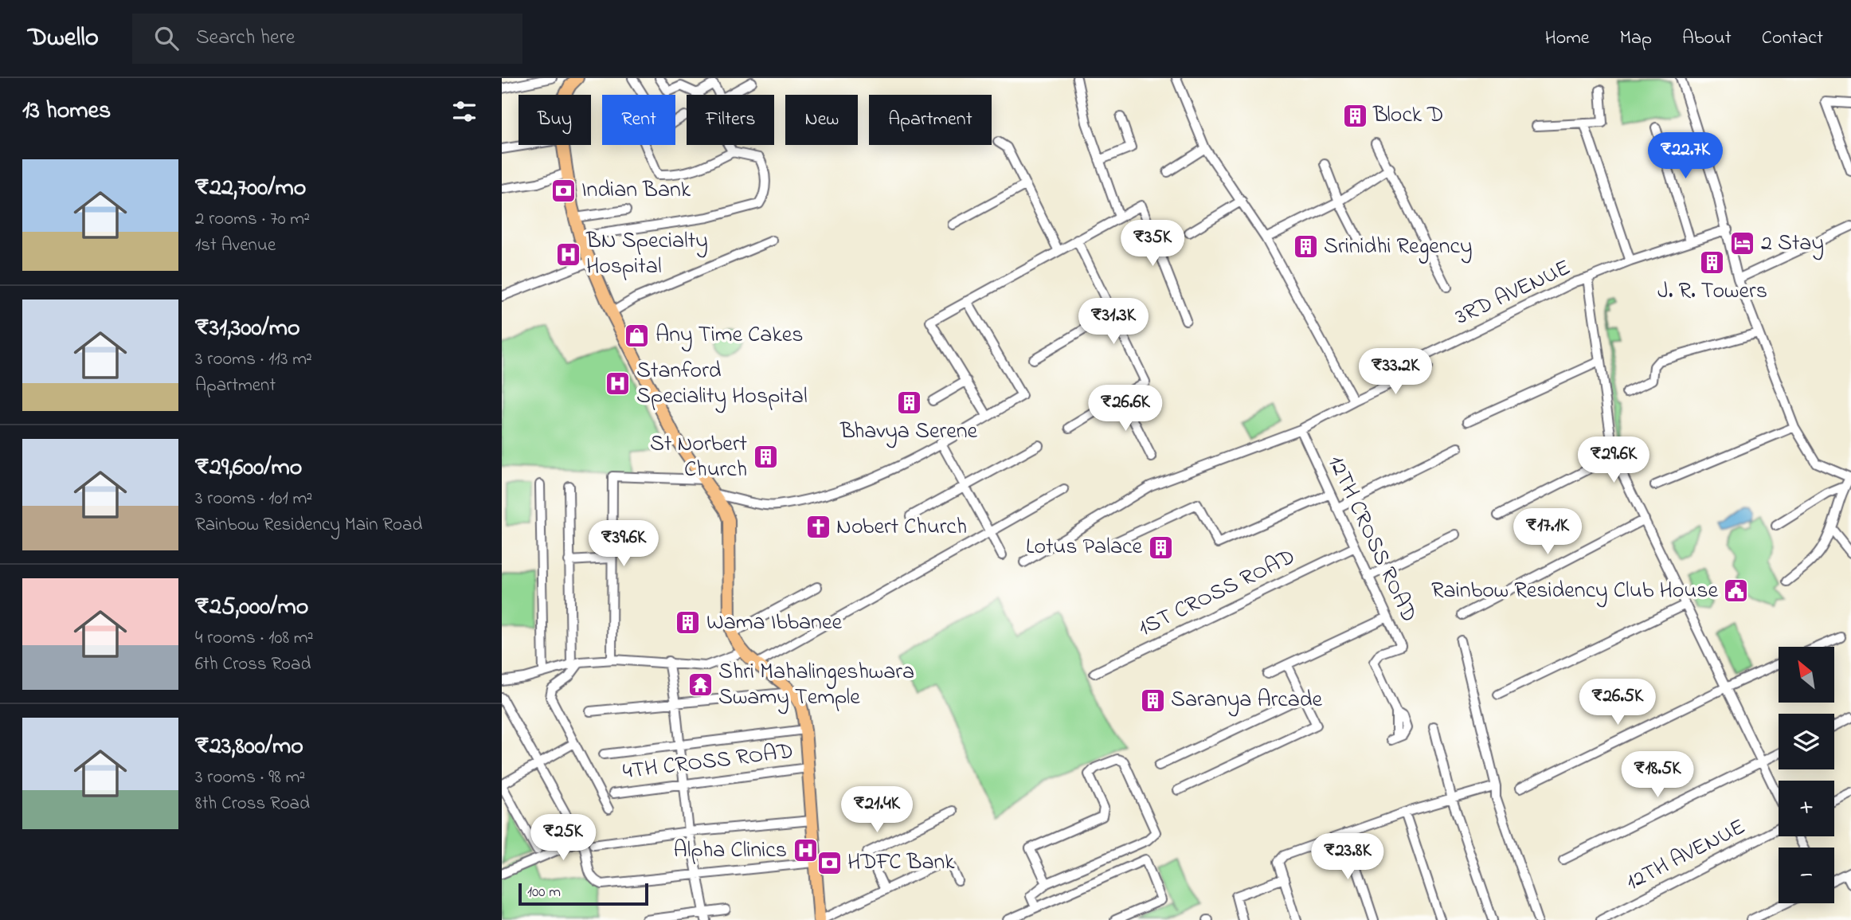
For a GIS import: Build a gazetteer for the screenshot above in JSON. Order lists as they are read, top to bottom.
{
  "streets": {
    "street": [
      "3RD AVENUE",
      "12TH CROSS ROAD",
      "1ST CROSS ROAD",
      "4TH CROSS ROAD",
      "12TH AVENUE"
    ]
  },
  "crossings": [
    ["12TH CROSS ROAD", "1ST CROSS ROAD"]
  ],
  "places": {
    "building": [
      "Block D",
      "Srinidhi Regency",
      "J. R. Towers",
      "Bhavya Serene",
      "St Norbert Church",
      "Lotus Palace",
      "Wama Ibbanee",
      "Saranya Arcade"
    ],
    "bank": ["Indian Bank", "HDFC Bank"],
    "hotel": ["2 Stay"],
    "hospital": ["BN Specialty Hospital", "Stanford Speciality Hospital", "Alpha Clinics"],
    "shop": ["Any Time Cakes"],
    "church": ["Nobert Church"],
    "public building": ["Rainbow Residency Club House"],
    "temple": ["Shri Mahalingeshwara Swamy Temple"]
  },
  "scale_bar": "100 m",
  "north": "top left",
  "page": {
    "header": "Dwello",
    "search": "Search here",
    "nav": [
      "Home",
      "Map",
      "About",
      "Contact"
    ],
    "heading": "13 homes",
    "chip": [
      "Buy",
      "Rent",
      "Filters",
      "New",
      "Apartment"
    ],
    "price": [
      "₹22.7K",
      "₹35K",
      "₹31.3K",
      "₹33.2K",
      "₹26.6K",
      "₹29.6K",
      "₹17.1K",
      "₹39.6K",
      "₹26.5K",
      "₹18.5K",
      "₹21.4K",
      "₹25K",
      "₹23.8K"
    ],
    "list": [
      {
        "name": "₹22,700/mo",
        "note": "2 rooms · 70 m² · 1st Avenue"
      },
      {
        "name": "₹31,300/mo",
        "note": "3 rooms · 113 m² · Apartment"
      },
      {
        "name": "₹29,600/mo",
        "note": "3 rooms · 101 m² · Rainbow Residency Main Road"
      },
      {
        "name": "₹25,000/mo",
        "note": "4 rooms · 108 m² · 6th Cross Road"
      },
      {
        "name": "₹23,800/mo",
        "note": "3 rooms · 98 m² · 8th Cross Road"
      }
    ],
    "map_buttons": ["+", "−"],
    "scale": "100 m"
  }
}
